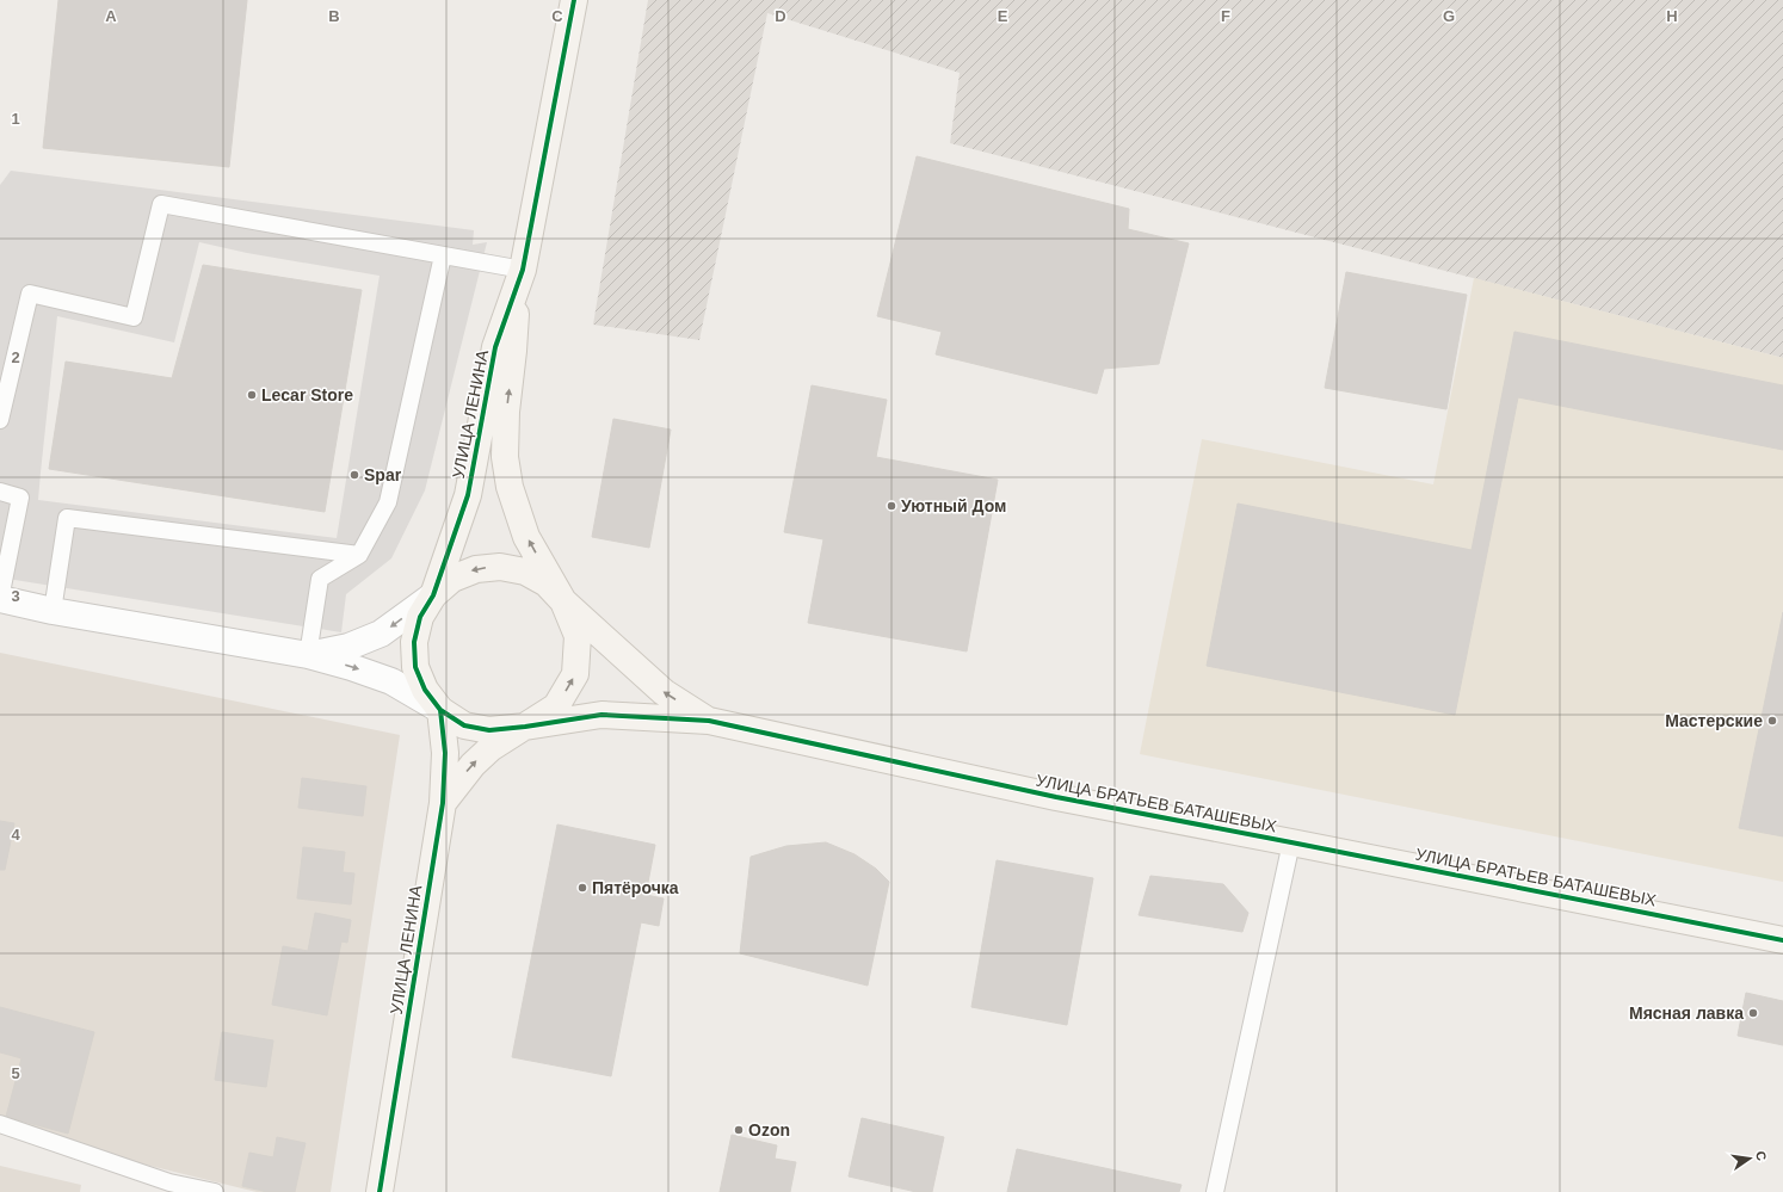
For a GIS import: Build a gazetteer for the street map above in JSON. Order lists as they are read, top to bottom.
{
  "streets": {
    "street": ["УЛИЦА ЛЕНИНА", "УЛИЦА БРАТЬЕВ БАТАШЕВЫХ"]
  },
  "crossings": [
    ["УЛИЦА ЛЕНИНА", "УЛИЦА БРАТЬЕВ БАТАШЕВЫХ"]
  ],
  "places": [
    "Lecar Store",
    "Spar",
    "Уютный Дом",
    "Мастерские",
    "Пятёрочка",
    "Мясная лавка",
    "Ozon"
  ],
  "north": "right",
  "grid": {
    "columns": [
      "A",
      "B",
      "C",
      "D",
      "E",
      "F",
      "G",
      "H"
    ],
    "rows": [
      "1",
      "2",
      "3",
      "4",
      "5"
    ]
  }
}
